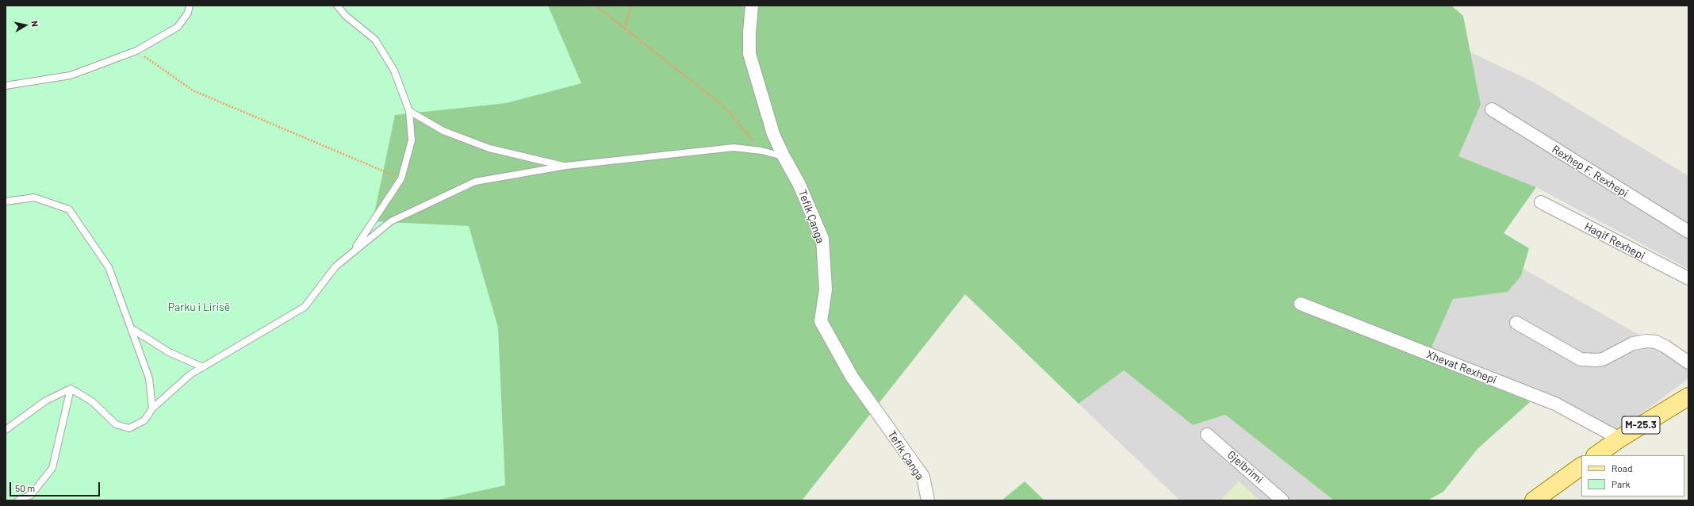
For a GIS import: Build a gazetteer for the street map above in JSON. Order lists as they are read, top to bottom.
{
  "streets": {
    "main road": ["M-25.3"],
    "street": [
      "Rexhep F. Rexhepi",
      "Tefik Çanga",
      "Haqif Rexhepi",
      "Xhevat Rexhepi",
      "Gjelbrimi"
    ]
  },
  "crossings": [
    ["Xhevat Rexhepi", "M-25.3"]
  ],
  "parks": ["Parku i Lirisë"],
  "legend": ["Road", "Park"],
  "scale_bar": "50 m",
  "north": "right"
}
